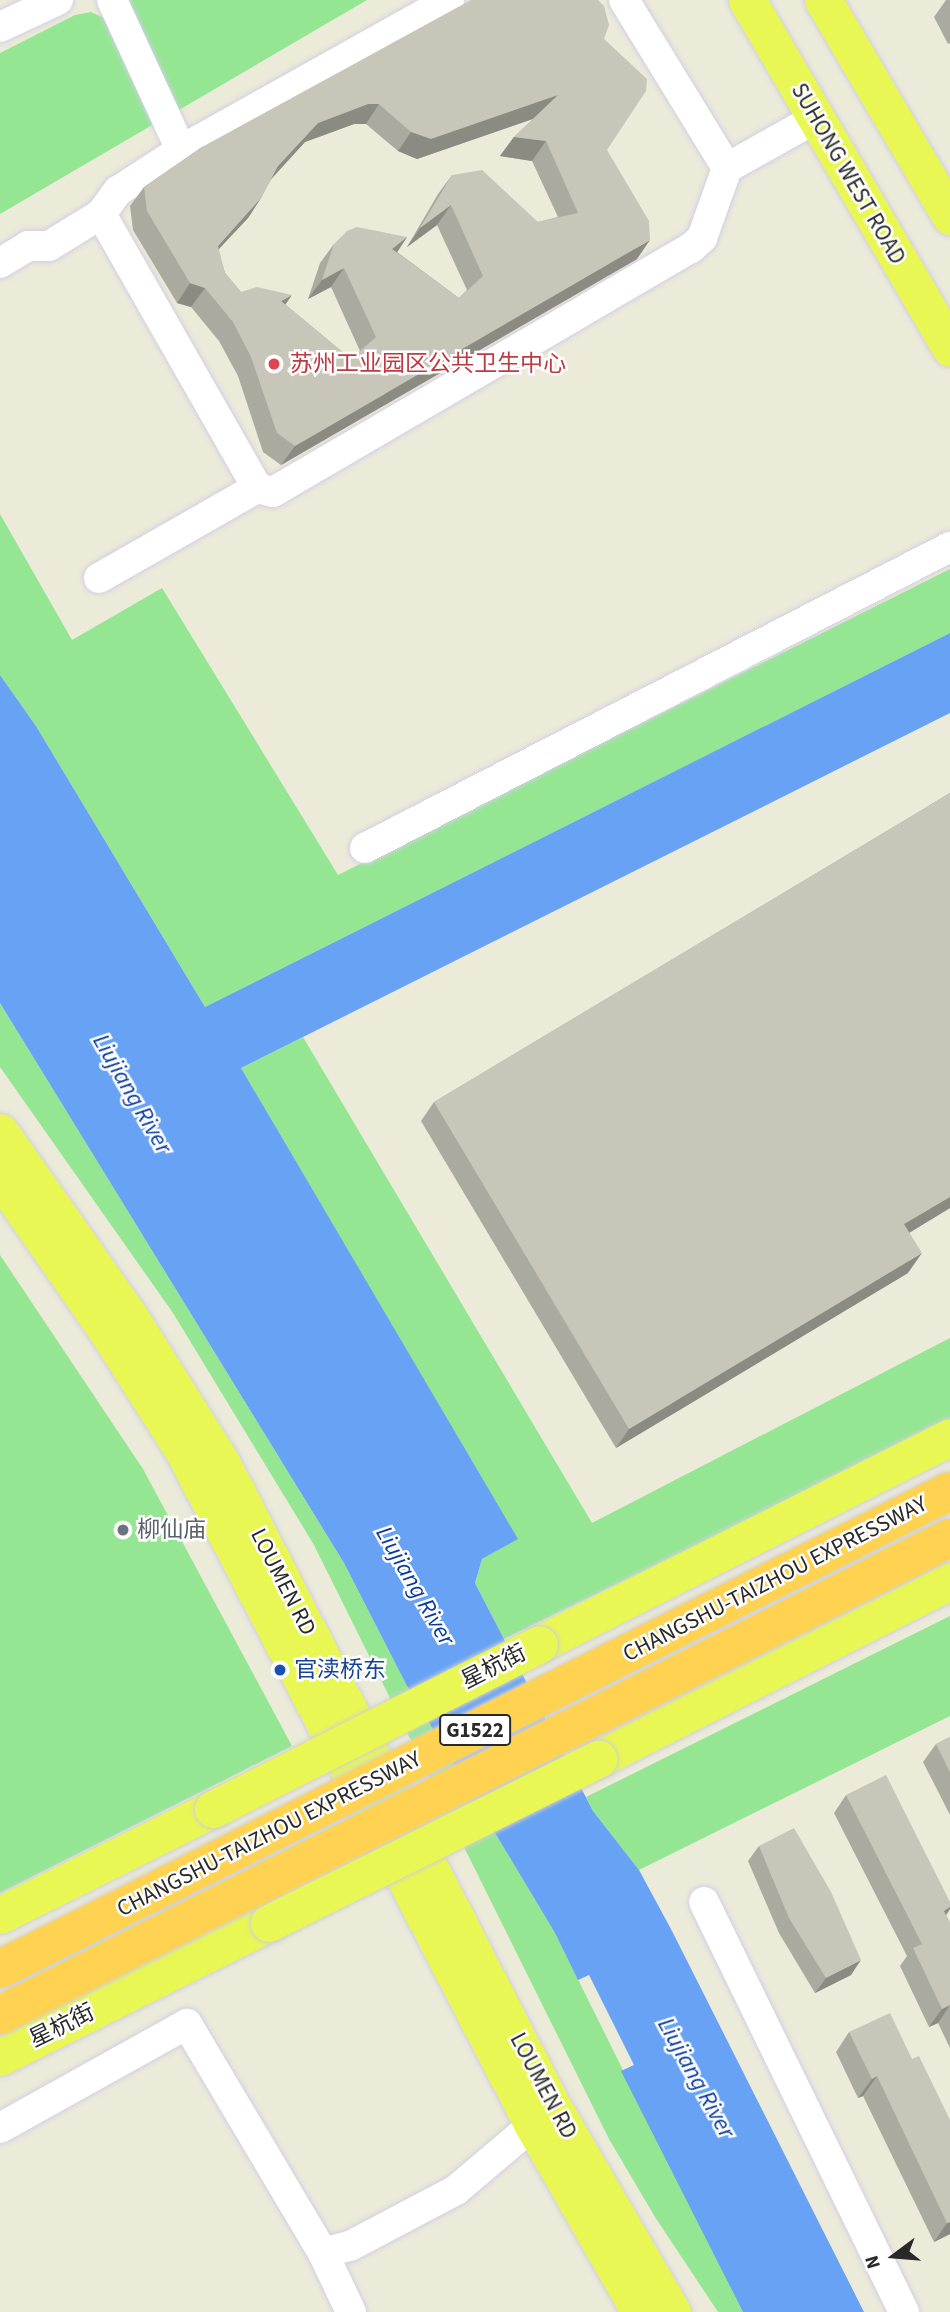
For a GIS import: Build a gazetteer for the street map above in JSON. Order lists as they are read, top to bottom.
{
  "streets": {
    "highway": ["CHANGSHU-TAIZHOU EXPRESSWAY", "G1522"],
    "main road": ["SUHONG WEST ROAD", "LOUMEN RD", "星杭街"]
  },
  "water": ["Liujiang River"],
  "places": ["苏州工业园区公共卫生中心", "柳仙庙", "官渎桥东"],
  "north": "left"
}
